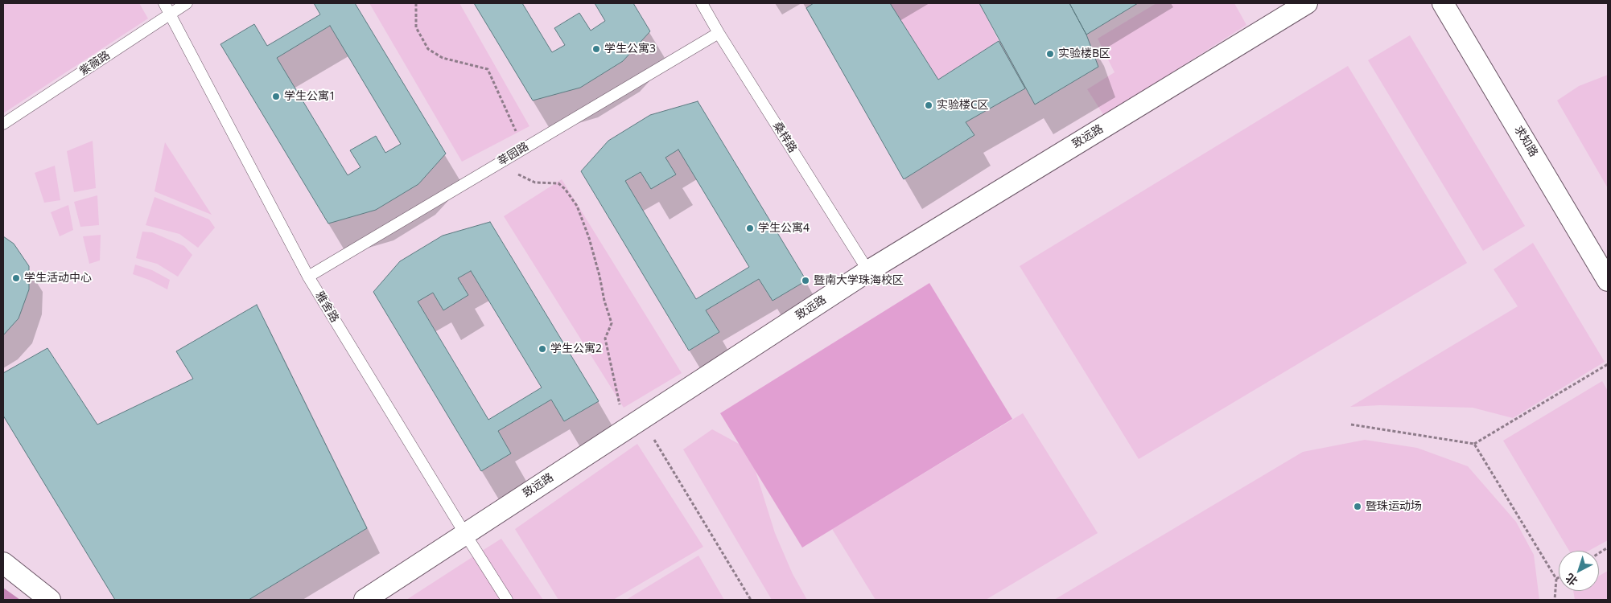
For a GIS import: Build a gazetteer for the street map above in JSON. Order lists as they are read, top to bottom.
{
  "streets": {
    "street": ["致远路", "求知路"],
    "lane": [
      "紫薇路",
      "桑梓路",
      "莘园路",
      "雅舍路"
    ]
  },
  "crossings": [
    ["紫薇路", "雅舍路"],
    ["致远路", "桑梓路"],
    ["致远路", "雅舍路"],
    ["桑梓路", "莘园路"],
    ["莘园路", "雅舍路"]
  ],
  "places": [
    "学生公寓3",
    "实验楼B区",
    "学生公寓1",
    "实验楼C区",
    "学生公寓4",
    "学生活动中心",
    "暨南大学珠海校区",
    "学生公寓2",
    "暨珠运动场"
  ],
  "north": "bottom left"
}
